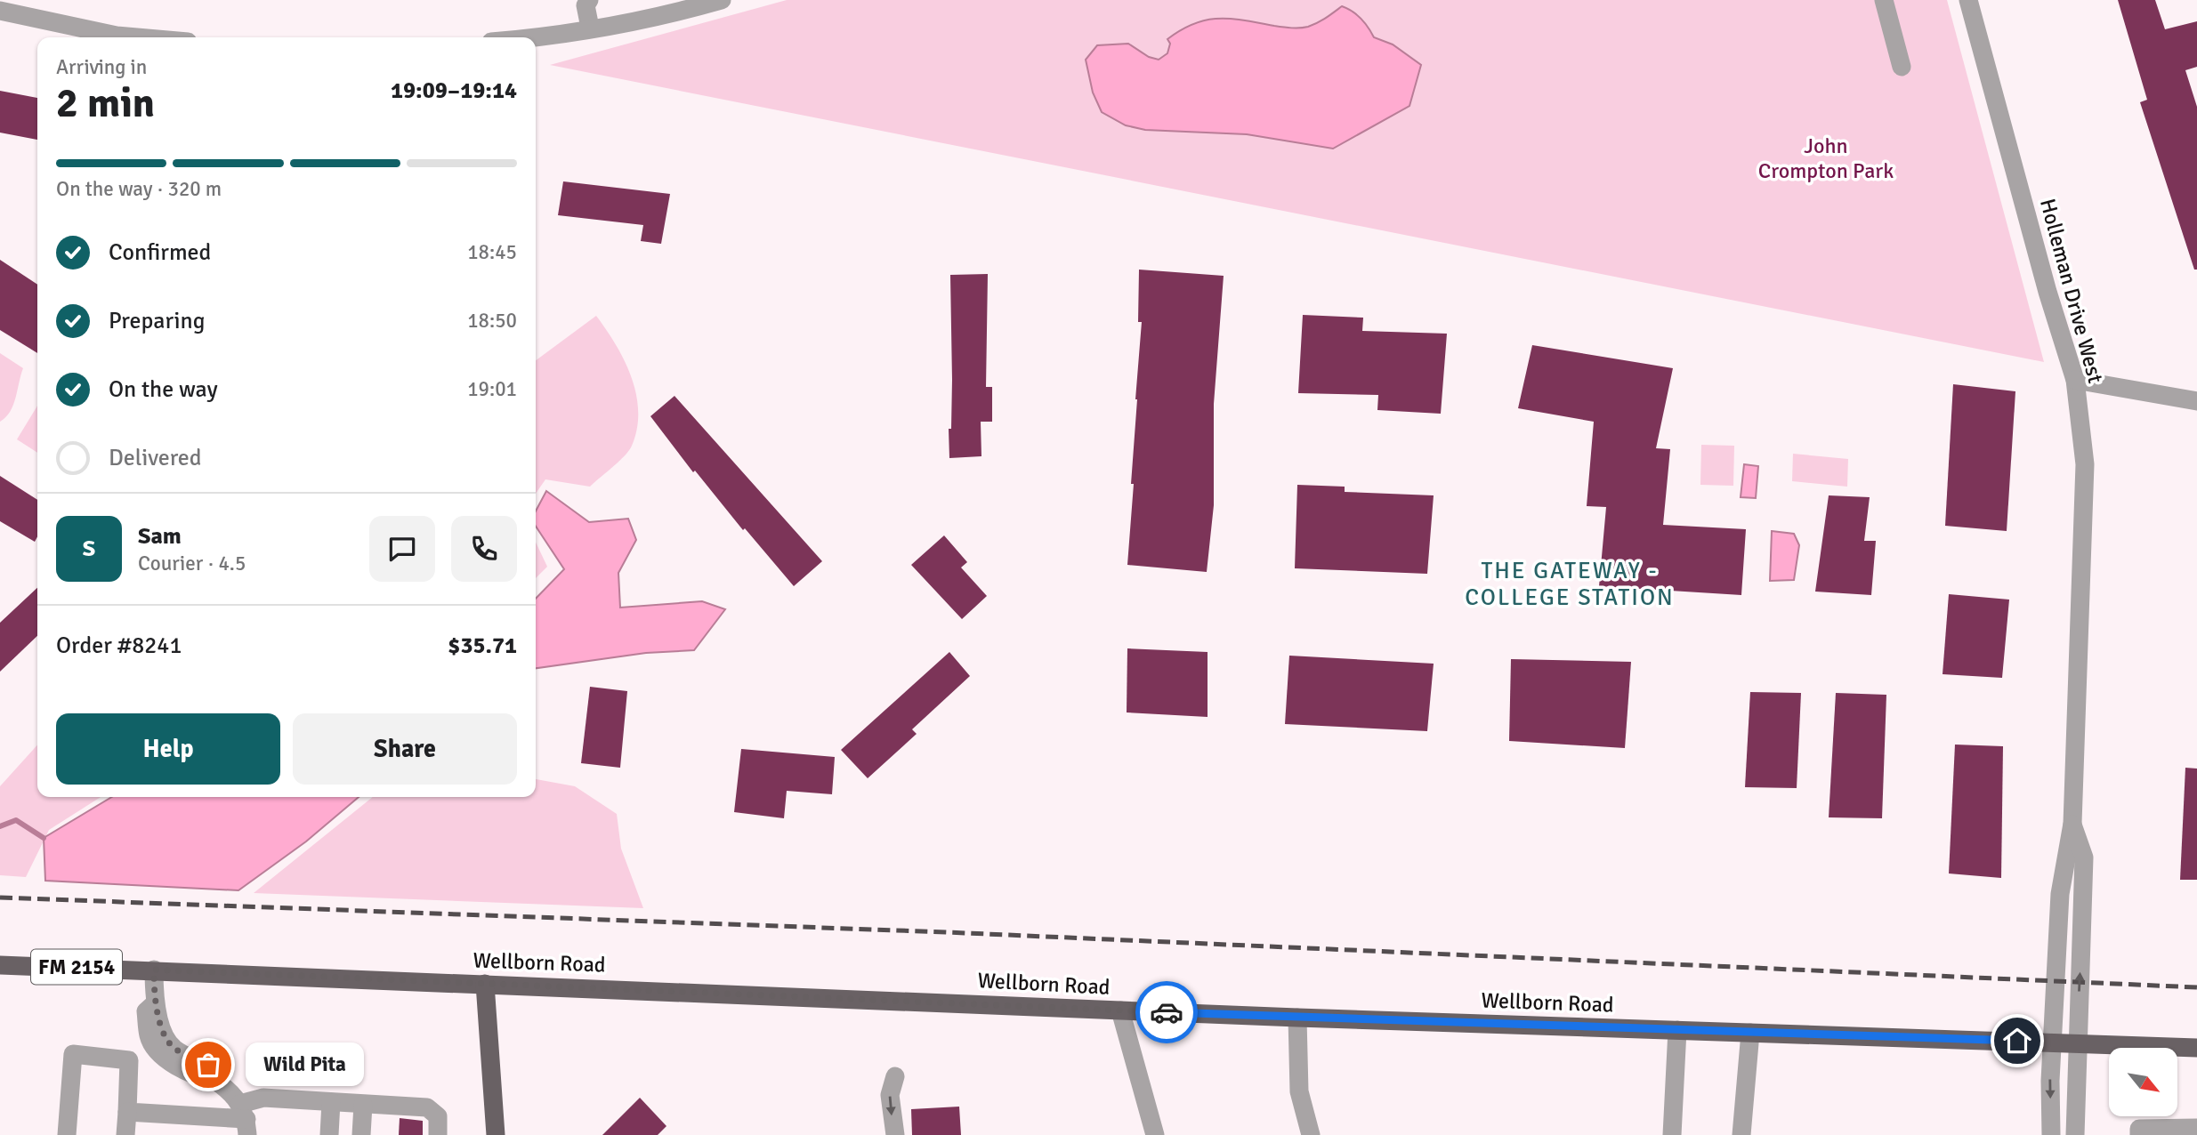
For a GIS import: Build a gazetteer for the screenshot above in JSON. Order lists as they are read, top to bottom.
{
  "streets": {
    "main road": ["Wellborn Road", "FM 2154"],
    "street": ["Holleman Drive West"]
  },
  "crossings": [
    ["Holleman Drive West", "Wellborn Road"]
  ],
  "districts": ["THE GATEWAY - COLLEGE STATION"],
  "parks": ["John Crompton Park"],
  "places": ["Wild Pita"],
  "north": "bottom right",
  "page": {
    "heading": ["2 min", "Arriving in", "19:09–19:14"],
    "panel": [
      "Sam",
      "Courier · 4.5",
      "Order #8241",
      "$35.71"
    ],
    "bar": "On the way · 320 m",
    "list": [
      ["Confirmed", "18:45"],
      ["Preparing", "18:50"],
      ["On the way", "19:01"],
      "Delivered"
    ],
    "round": "S",
    "buttons": ["Help", "Share"],
    "bubble": "Wild Pita"
  }
}
